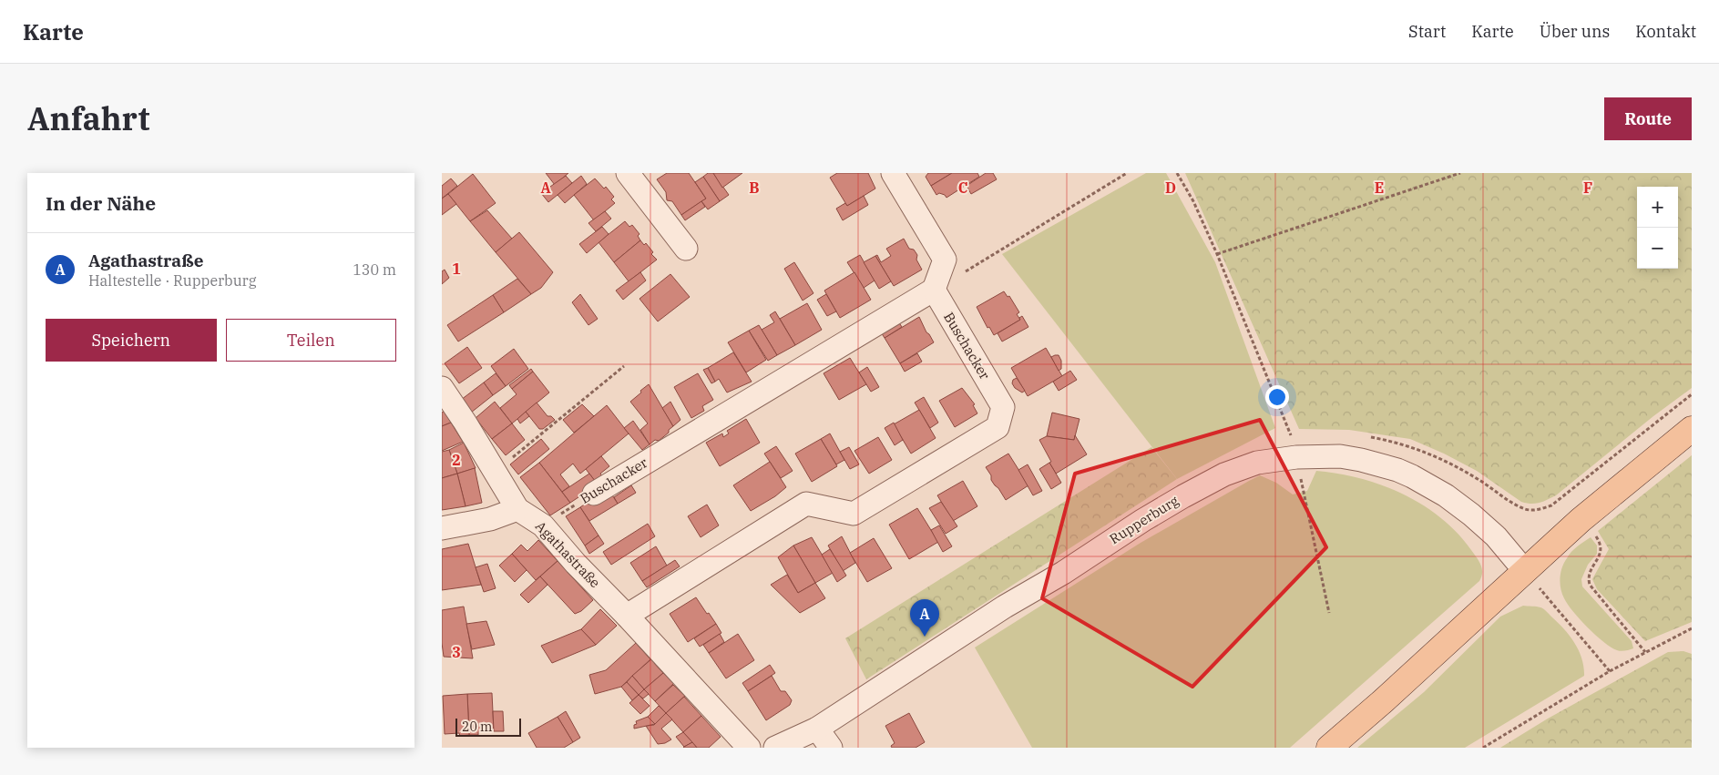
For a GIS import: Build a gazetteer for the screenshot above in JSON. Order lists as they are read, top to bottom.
{
  "streets": {
    "street": ["Buschacker", "Rupperburg", "Agathastraße"]
  },
  "crossings": [
    ["Buschacker", "Agathastraße"]
  ],
  "scale_bar": "20 m",
  "page": {
    "header": "Karte",
    "nav": [
      "Start",
      "Karte",
      "Über uns",
      "Kontakt"
    ],
    "title": "Anfahrt",
    "buttons": [
      "Route",
      ["Speichern", "Teilen"]
    ],
    "heading": "In der Nähe",
    "map_buttons": ["+", "−"],
    "list": [
      {
        "mark": "A",
        "name": "Agathastraße",
        "note": "Haltestelle · Rupperburg",
        "value": "130 m"
      }
    ],
    "pins": "A",
    "scale": "20 m"
  },
  "grid": {
    "columns": [
      "A",
      "B",
      "C",
      "D",
      "E",
      "F"
    ],
    "rows": ["1", "2", "3"]
  }
}
